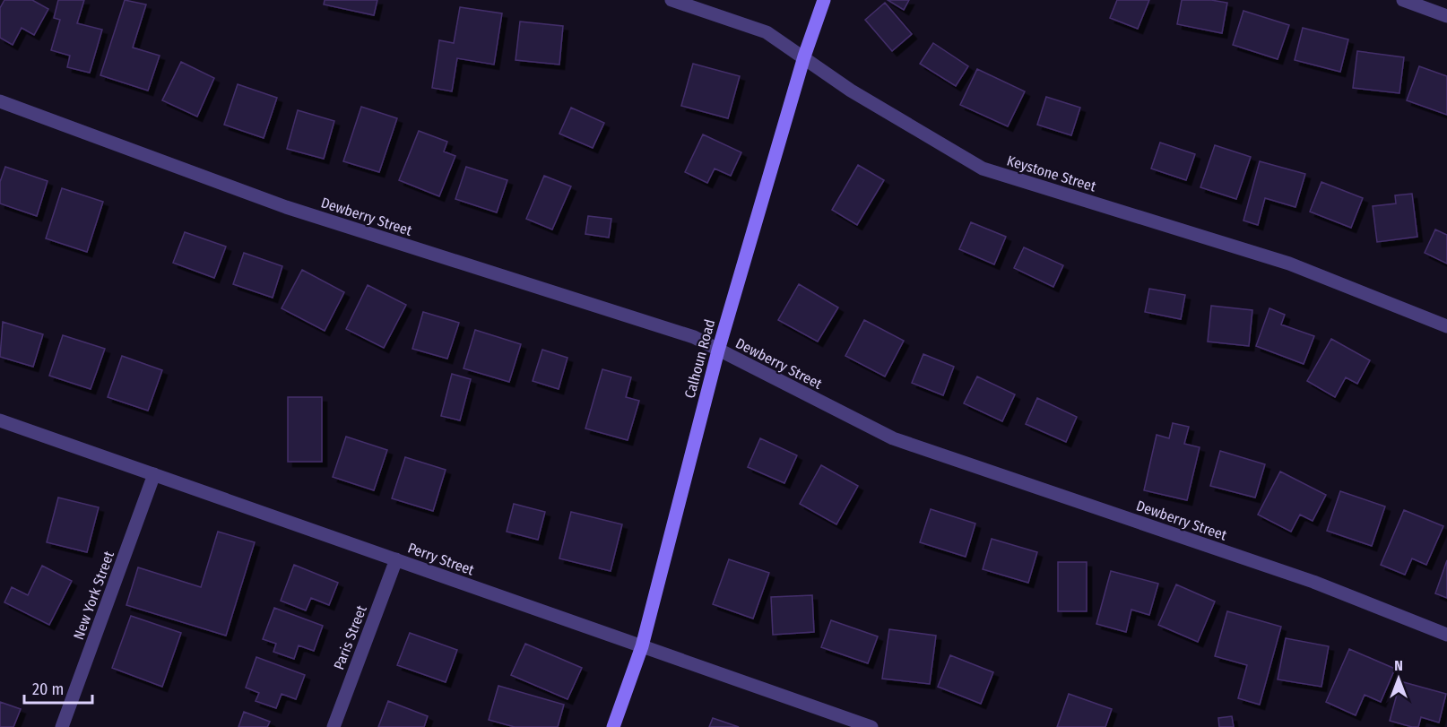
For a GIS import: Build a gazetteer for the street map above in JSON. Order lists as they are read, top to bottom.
{
  "streets": {
    "street": [
      "Keystone Street",
      "Dewberry Street",
      "Calhoun Road",
      "Perry Street",
      "New York Street",
      "Paris Street"
    ]
  },
  "crossings": [
    ["Keystone Street", "Calhoun Road"],
    ["Dewberry Street", "Calhoun Road"],
    ["Calhoun Road", "Perry Street"],
    ["Perry Street", "New York Street"],
    ["Perry Street", "Paris Street"]
  ],
  "scale_bar": "20 m",
  "north": "top"
}
